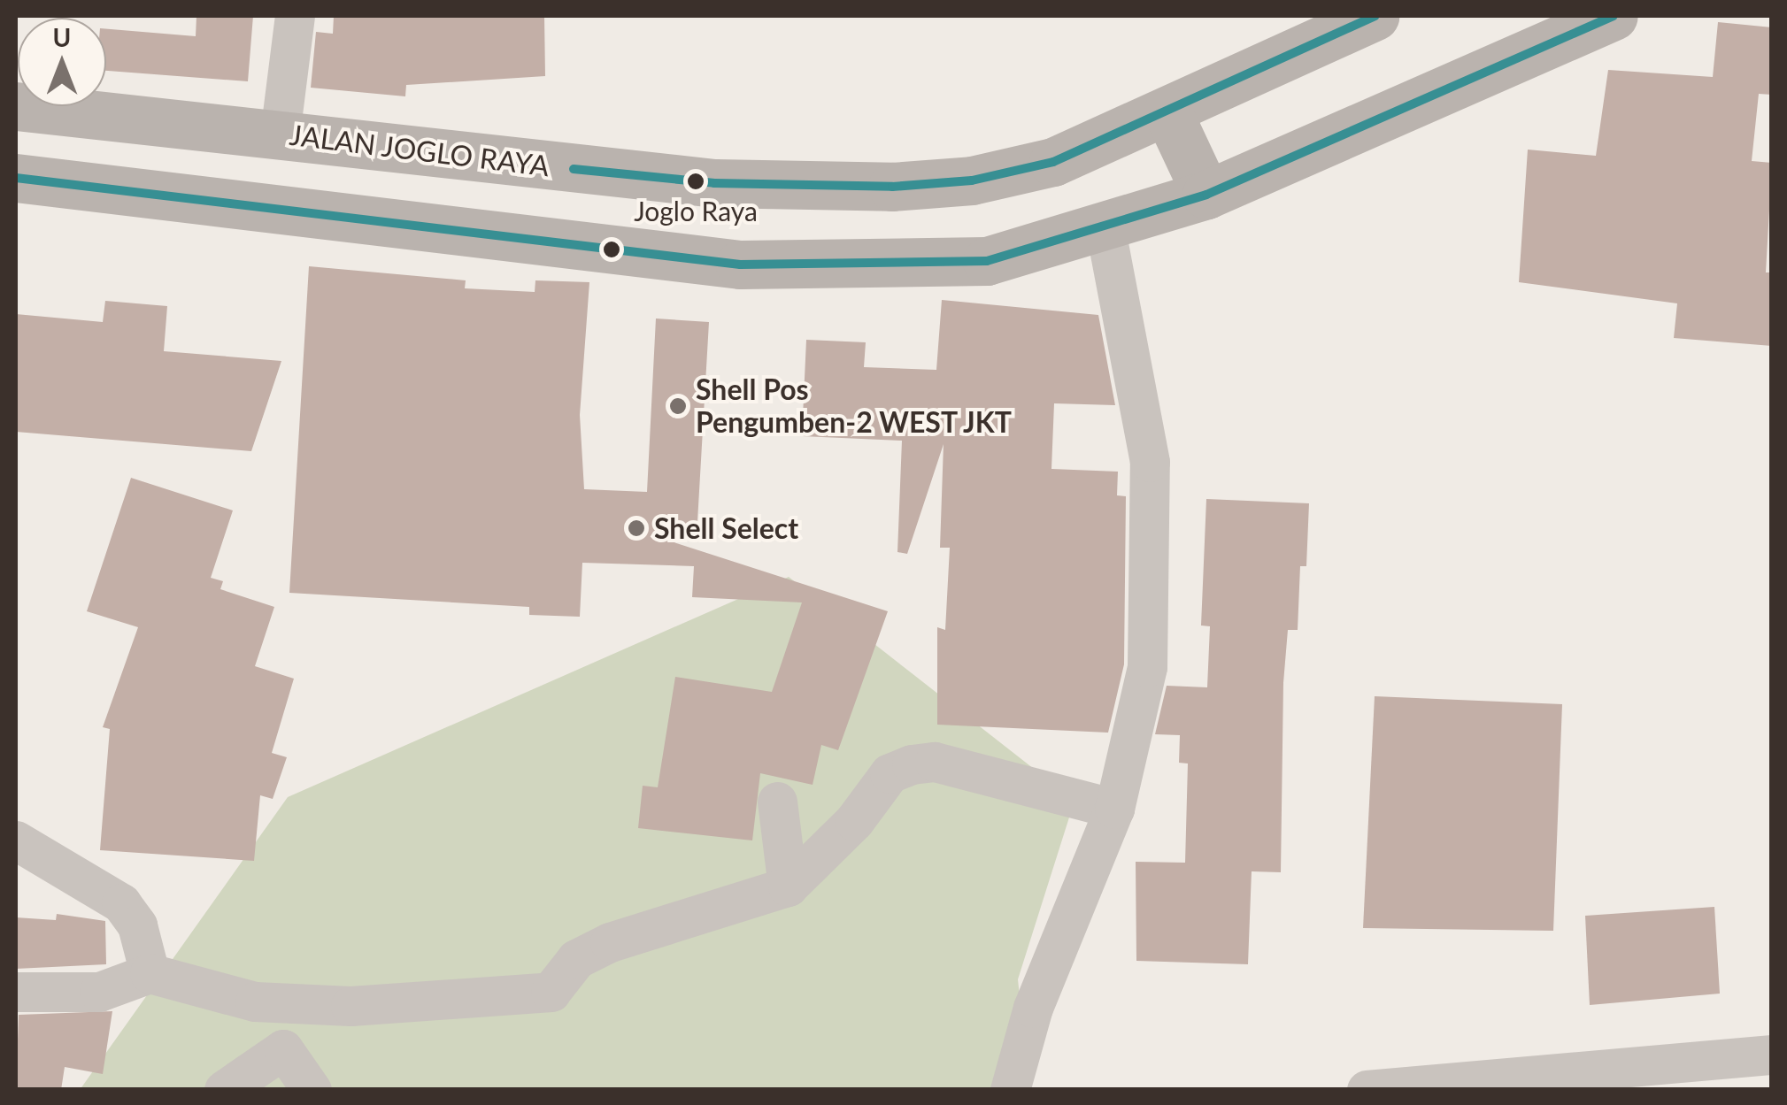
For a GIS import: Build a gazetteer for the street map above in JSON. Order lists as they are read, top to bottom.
{
  "streets": {
    "main road": ["JALAN JOGLO RAYA"]
  },
  "places": ["Joglo Raya", "Shell Pos Pengumben-2 WEST JKT", "Shell Select"],
  "north": "top"
}
